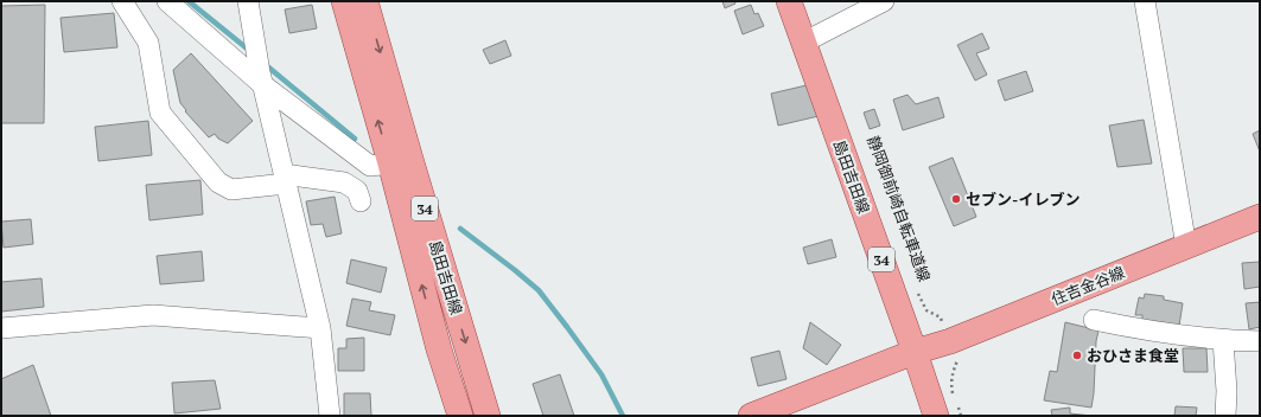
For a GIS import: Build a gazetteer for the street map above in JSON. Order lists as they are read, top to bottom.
{
  "streets": {
    "main road": ["島田吉田線", "34", "住吉金谷線"],
    "path": ["静岡御前崎自転車道線"]
  },
  "crossings": [
    ["島田吉田線", "住吉金谷線"],
    ["静岡御前崎自転車道線", "住吉金谷線"]
  ],
  "places": ["セブン-イレブン", "おひさま食堂"]
}
